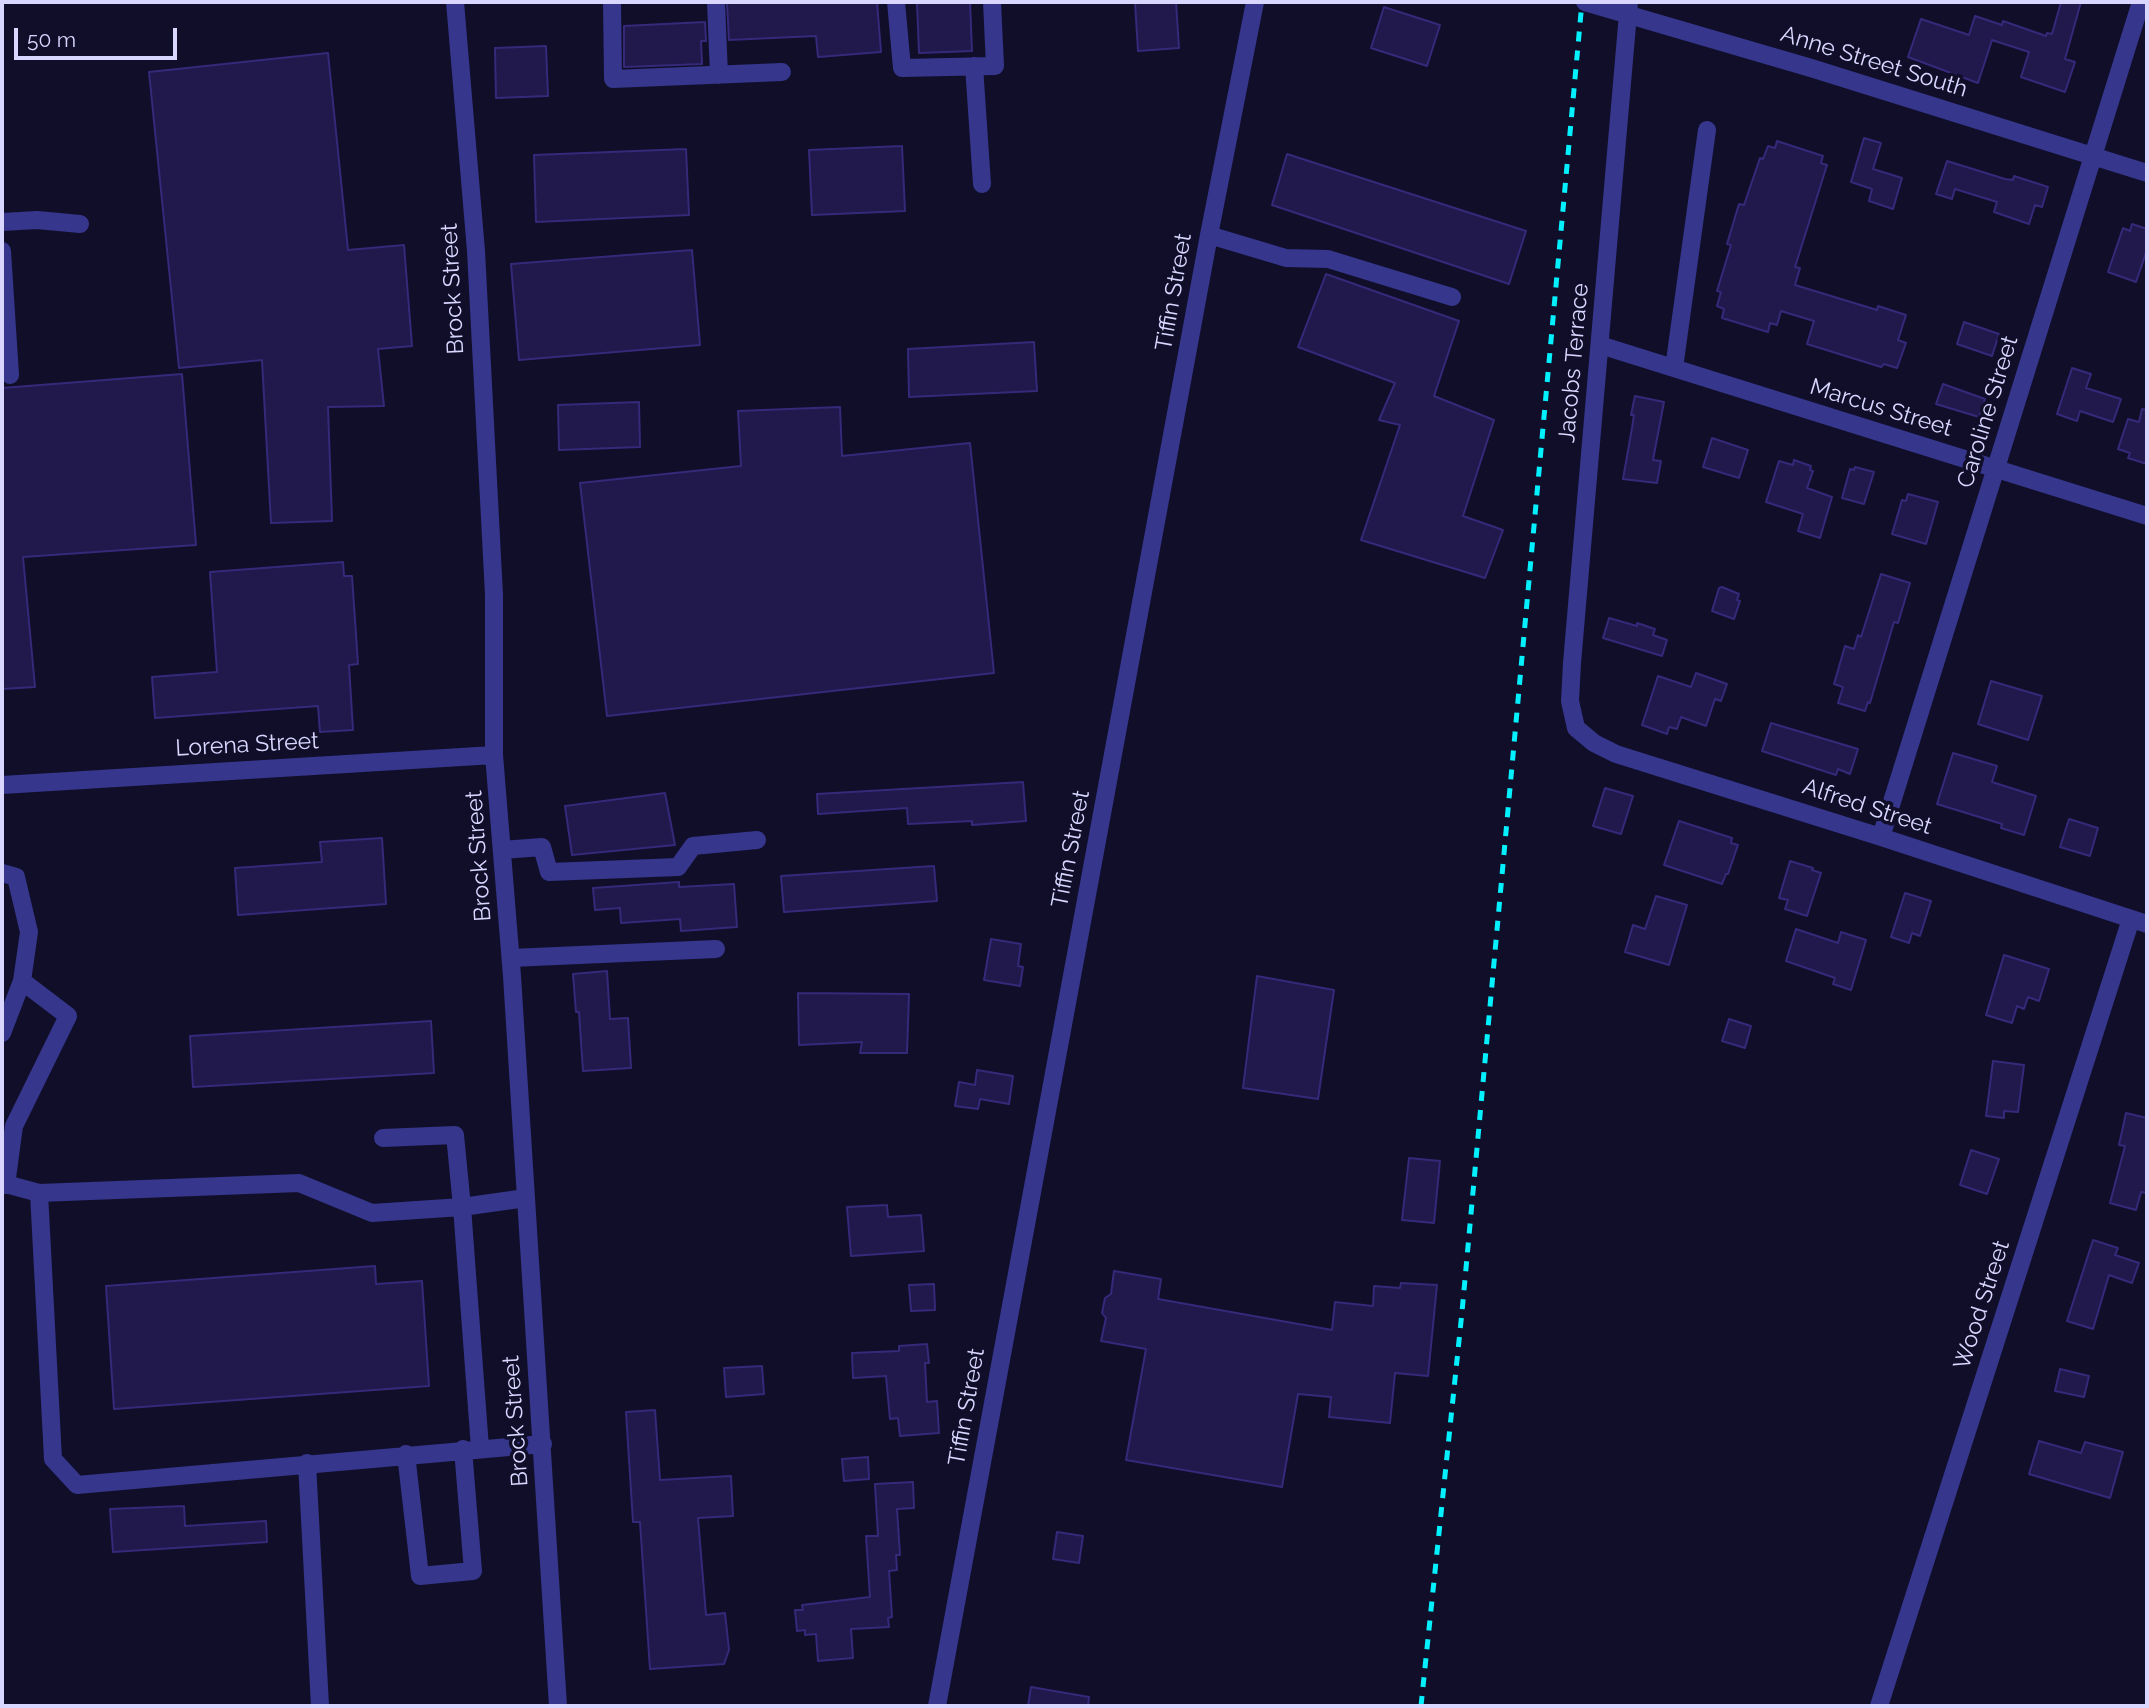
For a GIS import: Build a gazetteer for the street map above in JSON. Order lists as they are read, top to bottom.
{
  "streets": {
    "street": [
      "Anne Street South",
      "Brock Street",
      "Tiffin Street",
      "Jacobs Terrace",
      "Marcus Street",
      "Caroline Street",
      "Lorena Street",
      "Alfred Street",
      "Wood Street"
    ]
  },
  "crossings": [
    ["Anne Street South", "Jacobs Terrace"],
    ["Anne Street South", "Caroline Street"],
    ["Brock Street", "Lorena Street"],
    ["Jacobs Terrace", "Marcus Street"],
    ["Jacobs Terrace", "Alfred Street"],
    ["Marcus Street", "Caroline Street"],
    ["Caroline Street", "Alfred Street"],
    ["Alfred Street", "Wood Street"]
  ],
  "scale_bar": "50 m"
}
